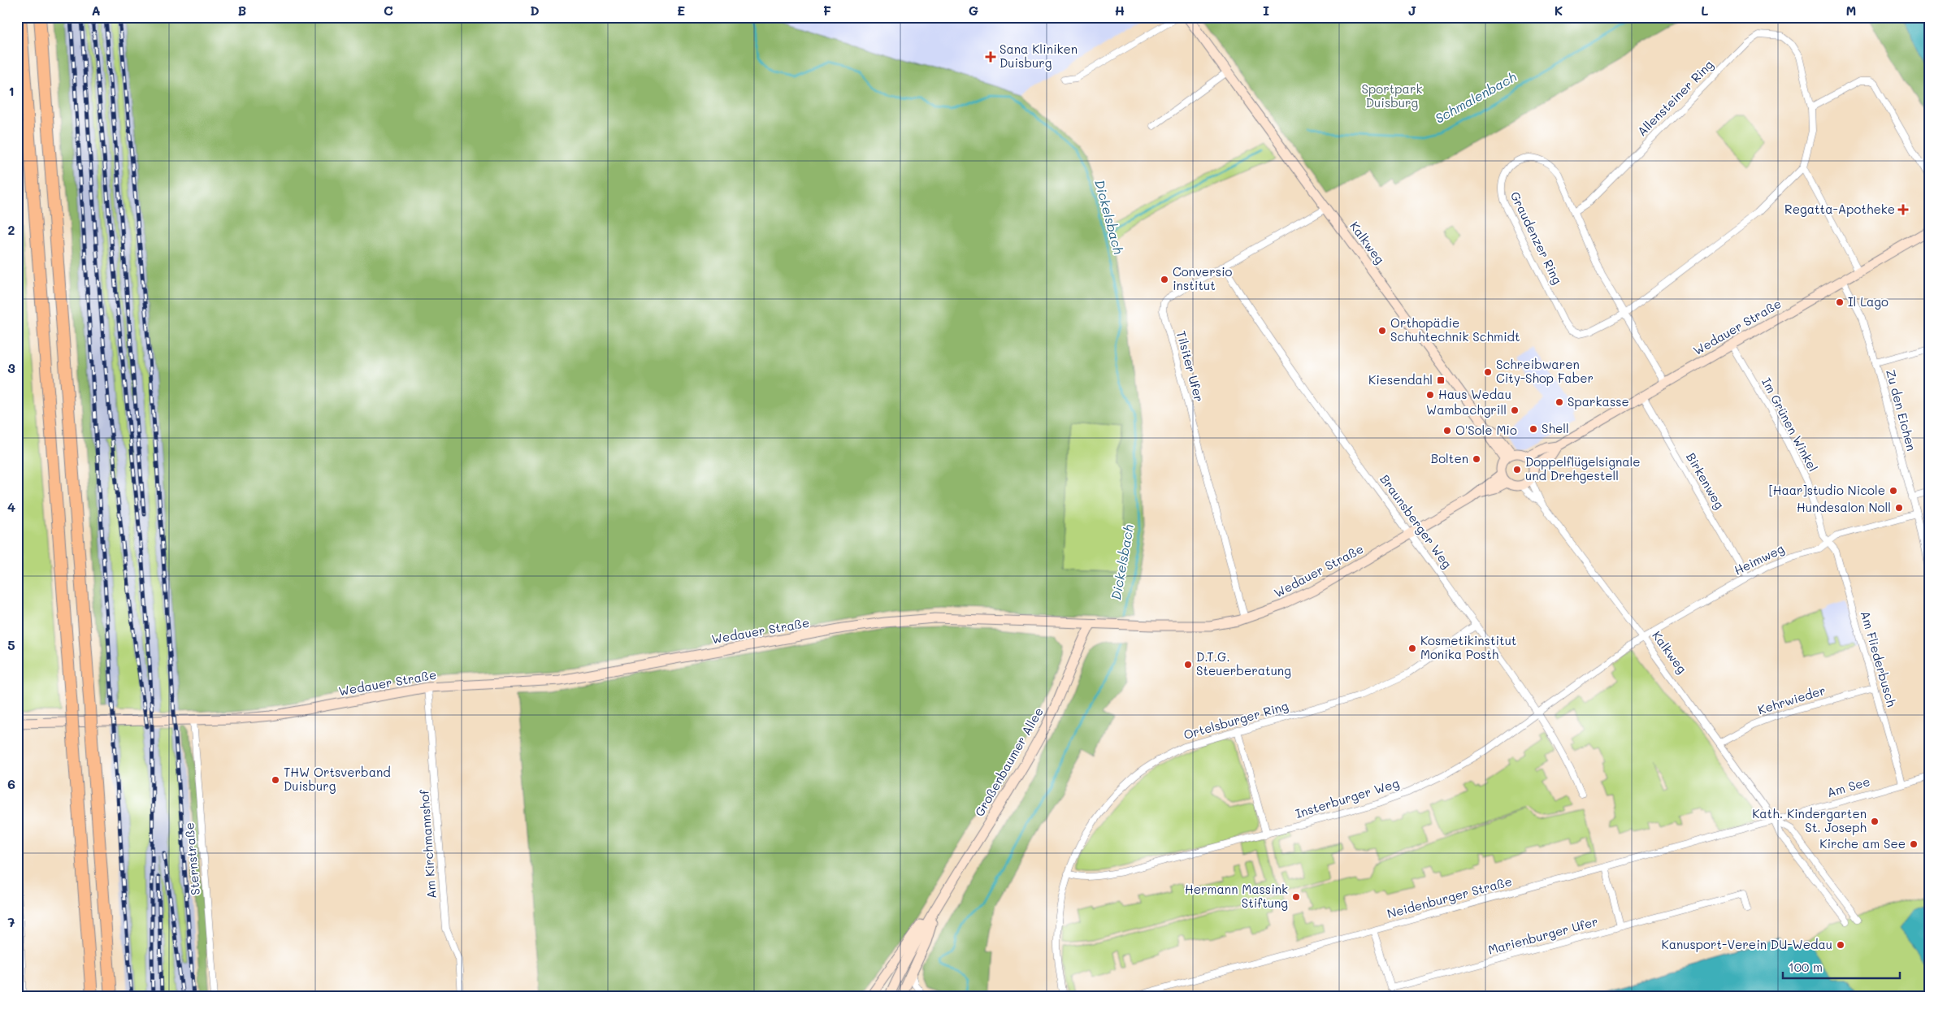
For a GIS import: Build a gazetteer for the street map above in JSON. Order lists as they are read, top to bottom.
{
  "streets": {
    "main road": ["Kalkweg", "Wedauer Straße", "Großenbaumer Allee"],
    "street": [
      "Allensteiner Ring",
      "Graudenzer Ring",
      "Tilsiter Ufer",
      "Zu den Eichen",
      "Im Grünen Winkel",
      "Birkenweg",
      "Braunsberger Weg",
      "Heimweg",
      "Am Fliederbusch",
      "Kehrwieder",
      "Ortelsburger Ring",
      "Am See",
      "Insterburger Weg",
      "Am Kirchmannshof",
      "Sternstraße",
      "Neidenburger Straße",
      "Marienburger Ufer"
    ]
  },
  "crossings": [
    ["Allensteiner Ring", "Graudenzer Ring"],
    ["Kalkweg", "Wedauer Straße"],
    ["Kalkweg", "Tilsiter Ufer"],
    ["Kalkweg", "Heimweg"],
    ["Kalkweg", "Kehrwieder"],
    ["Kalkweg", "Am See"],
    ["Kalkweg", "Insterburger Weg"],
    ["Kalkweg", "Neidenburger Straße"],
    ["Wedauer Straße", "Tilsiter Ufer"],
    ["Wedauer Straße", "Zu den Eichen"],
    ["Wedauer Straße", "Im Grünen Winkel"],
    ["Wedauer Straße", "Birkenweg"],
    ["Wedauer Straße", "Braunsberger Weg"],
    ["Wedauer Straße", "Großenbaumer Allee"],
    ["Wedauer Straße", "Am Kirchmannshof"],
    ["Wedauer Straße", "Sternstraße"],
    ["Tilsiter Ufer", "Braunsberger Weg"],
    ["Zu den Eichen", "Heimweg"],
    ["Im Grünen Winkel", "Heimweg"],
    ["Im Grünen Winkel", "Am Fliederbusch"],
    ["Birkenweg", "Heimweg"],
    ["Braunsberger Weg", "Ortelsburger Ring"],
    ["Braunsberger Weg", "Insterburger Weg"],
    ["Heimweg", "Am Fliederbusch"],
    ["Heimweg", "Insterburger Weg"],
    ["Am Fliederbusch", "Kehrwieder"],
    ["Am Fliederbusch", "Am See"],
    ["Ortelsburger Ring", "Insterburger Weg"],
    ["Am See", "Neidenburger Straße"],
    ["Neidenburger Straße", "Marienburger Ufer"]
  ],
  "water": ["Schmalenbach", "Dickelsbach"],
  "parks": ["Sportpark Duisburg"],
  "places": {
    "health": ["Sana Kliniken Duisburg", "Regatta-Apotheke"],
    "other": [
      "Conversio institut",
      "Il Lago",
      "Orthopädie Schuhtechnik Schmidt",
      "Schreibwaren City-Shop Faber",
      "Haus Wedau",
      "Sparkasse",
      "Wambachgrill",
      "Shell",
      "O'Sole Mio",
      "Bolten",
      "Doppelflügelsignale und Drehgestell",
      "[Haar]studio Nicole",
      "Hundesalon Noll",
      "Kosmetikinstitut Monika Posth",
      "D.T.G. Steuerberatung",
      "THW Ortsverband Duisburg",
      "Kath. Kindergarten St. Joseph",
      "Kirche am See",
      "Hermann Massink Stiftung",
      "Kanusport-Verein DU-Wedau"
    ],
    "transit": ["Kiesendahl"]
  },
  "scale_bar": "100 m",
  "grid": {
    "columns": [
      "A",
      "B",
      "C",
      "D",
      "E",
      "F",
      "G",
      "H",
      "I",
      "J",
      "K",
      "L",
      "M"
    ],
    "rows": [
      "1",
      "2",
      "3",
      "4",
      "5",
      "6",
      "7"
    ]
  }
}
